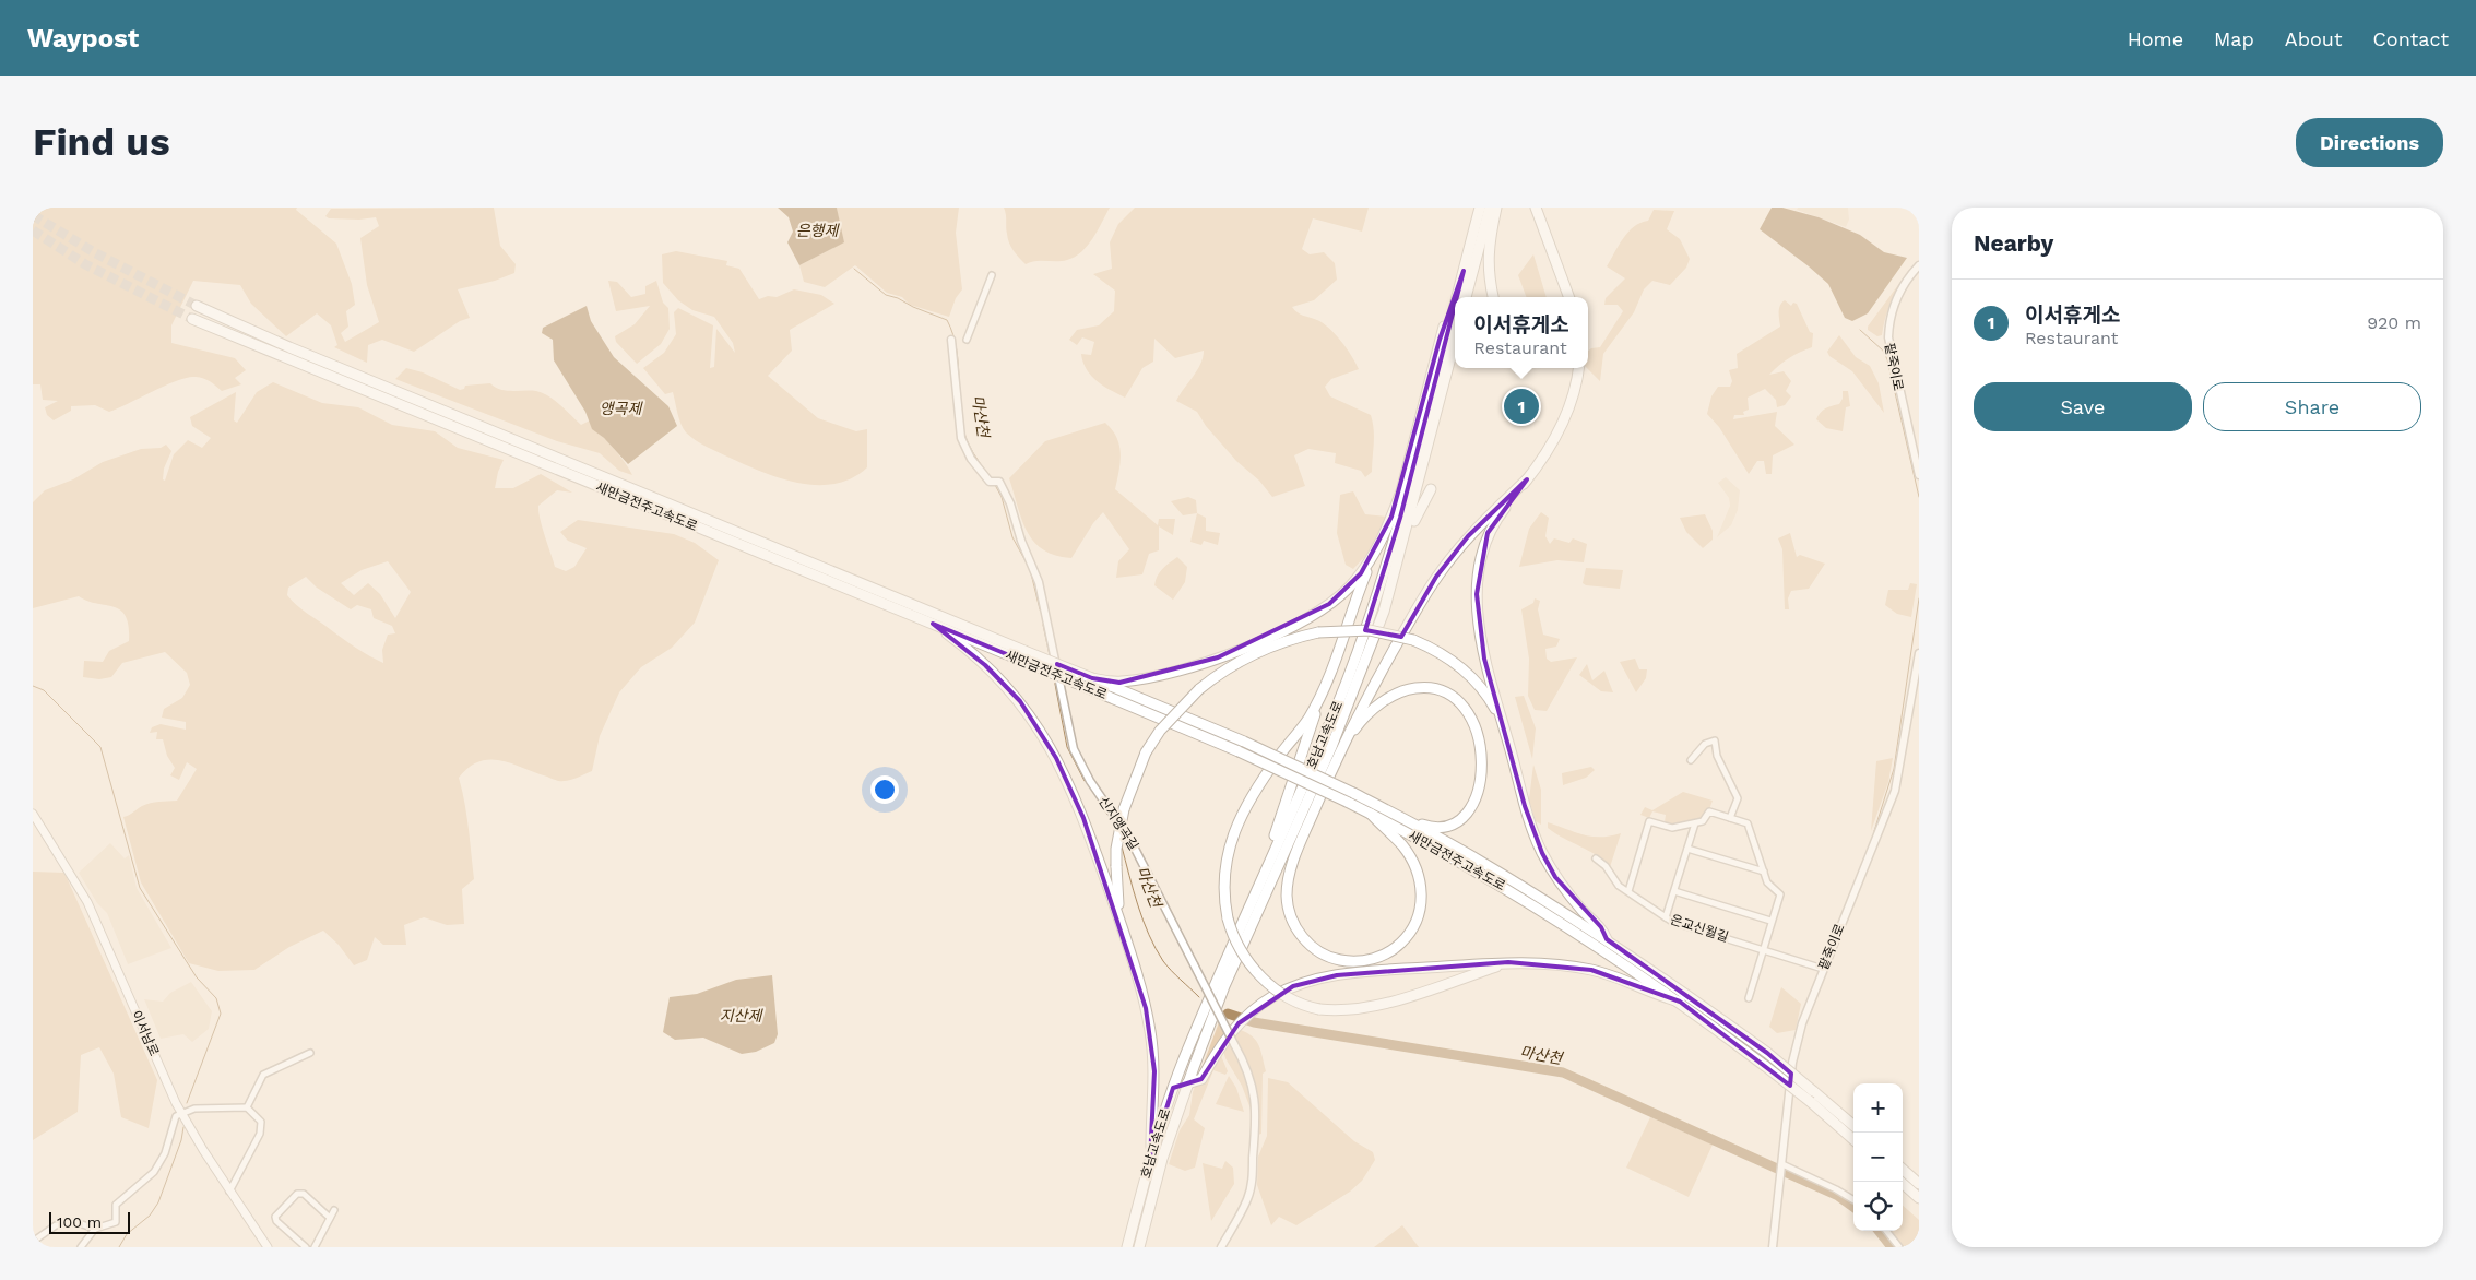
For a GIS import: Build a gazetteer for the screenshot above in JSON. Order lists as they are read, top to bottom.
{
  "streets": {
    "highway": ["새만금전주고속도로", "호남고속도로"],
    "main road": ["이서남로"],
    "street": ["팥죽이로", "신지앵곡길", "은교신월길"]
  },
  "crossings": [
    ["팥죽이로", "은교신월길"]
  ],
  "water": [
    "은행제",
    "앵곡제",
    "마산천",
    "지산제"
  ],
  "scale_bar": "100 m",
  "page": {
    "header": "Waypost",
    "nav": [
      "Home",
      "Map",
      "About",
      "Contact"
    ],
    "buttons": [
      "Directions",
      ["Save", "Share"]
    ],
    "title": "Find us",
    "heading": "Nearby",
    "list": [
      {
        "mark": "1",
        "name": "이서휴게소",
        "note": "Restaurant",
        "value": "920 m"
      }
    ],
    "popup": ["이서휴게소", "Restaurant"],
    "pins": "1",
    "map_buttons": ["+", "−"],
    "scale": "100 m"
  }
}
